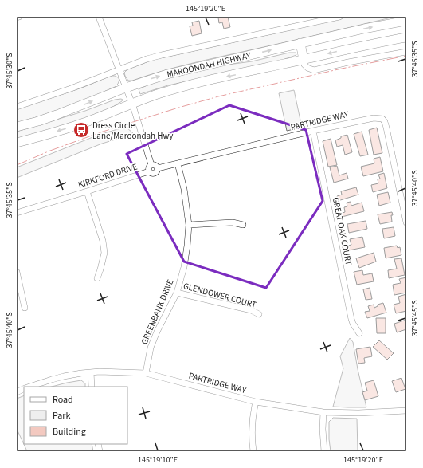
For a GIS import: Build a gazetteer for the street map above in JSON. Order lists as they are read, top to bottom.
{
  "streets": {
    "highway": ["MAROONDAH HIGHWAY"],
    "street": [
      "PARTRIDGE WAY",
      "KIRKFORD DRIVE",
      "GREAT OAK COURT",
      "GLENDOWER COURT",
      "GREENBANK DRIVE"
    ]
  },
  "crossings": [
    ["PARTRIDGE WAY", "KIRKFORD DRIVE"],
    ["PARTRIDGE WAY", "GREAT OAK COURT"],
    ["PARTRIDGE WAY", "GREENBANK DRIVE"],
    ["GLENDOWER COURT", "GREENBANK DRIVE"]
  ],
  "places": {
    "bus stop": ["Dress Circle Lane/Maroondah Hwy"]
  },
  "legend": ["Road", "Park", "Building"],
  "coordinates": [
    "145°19'20\"E",
    "37°45'35\"S",
    "37°45'30\"S",
    "37°45'40\"S",
    "37°45'45\"S",
    "145°19'10\"E"
  ]
}
